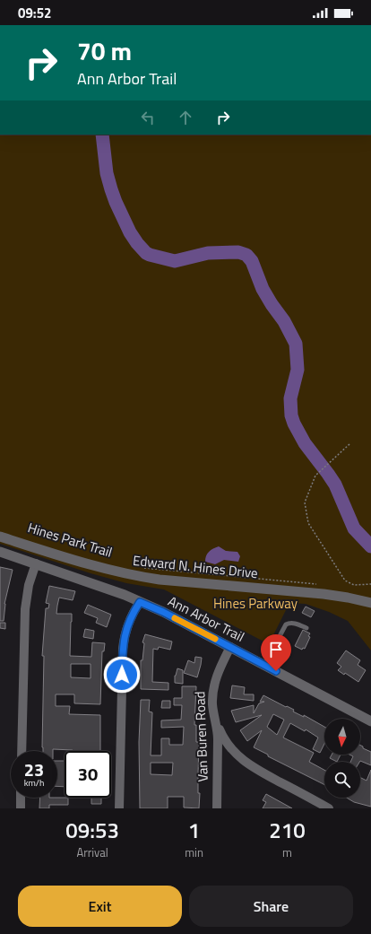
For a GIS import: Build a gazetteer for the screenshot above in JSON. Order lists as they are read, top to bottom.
{
  "streets": {
    "street": ["Edward N. Hines Drive", "Ann Arbor Trail", "Van Buren Road"]
  },
  "crossings": [
    ["Ann Arbor Trail", "Van Buren Road"]
  ],
  "parks": ["Hines Parkway"],
  "north": "bottom",
  "page": {
    "status": "09:52",
    "turn": ["70 m", "Ann Arbor Trail"],
    "speed": "23 km/h",
    "limit": "30",
    "eta": [
      "09:53",
      "Arrival",
      "1",
      "min",
      "210",
      "m"
    ],
    "buttons": ["Exit", "Share"]
  }
}
